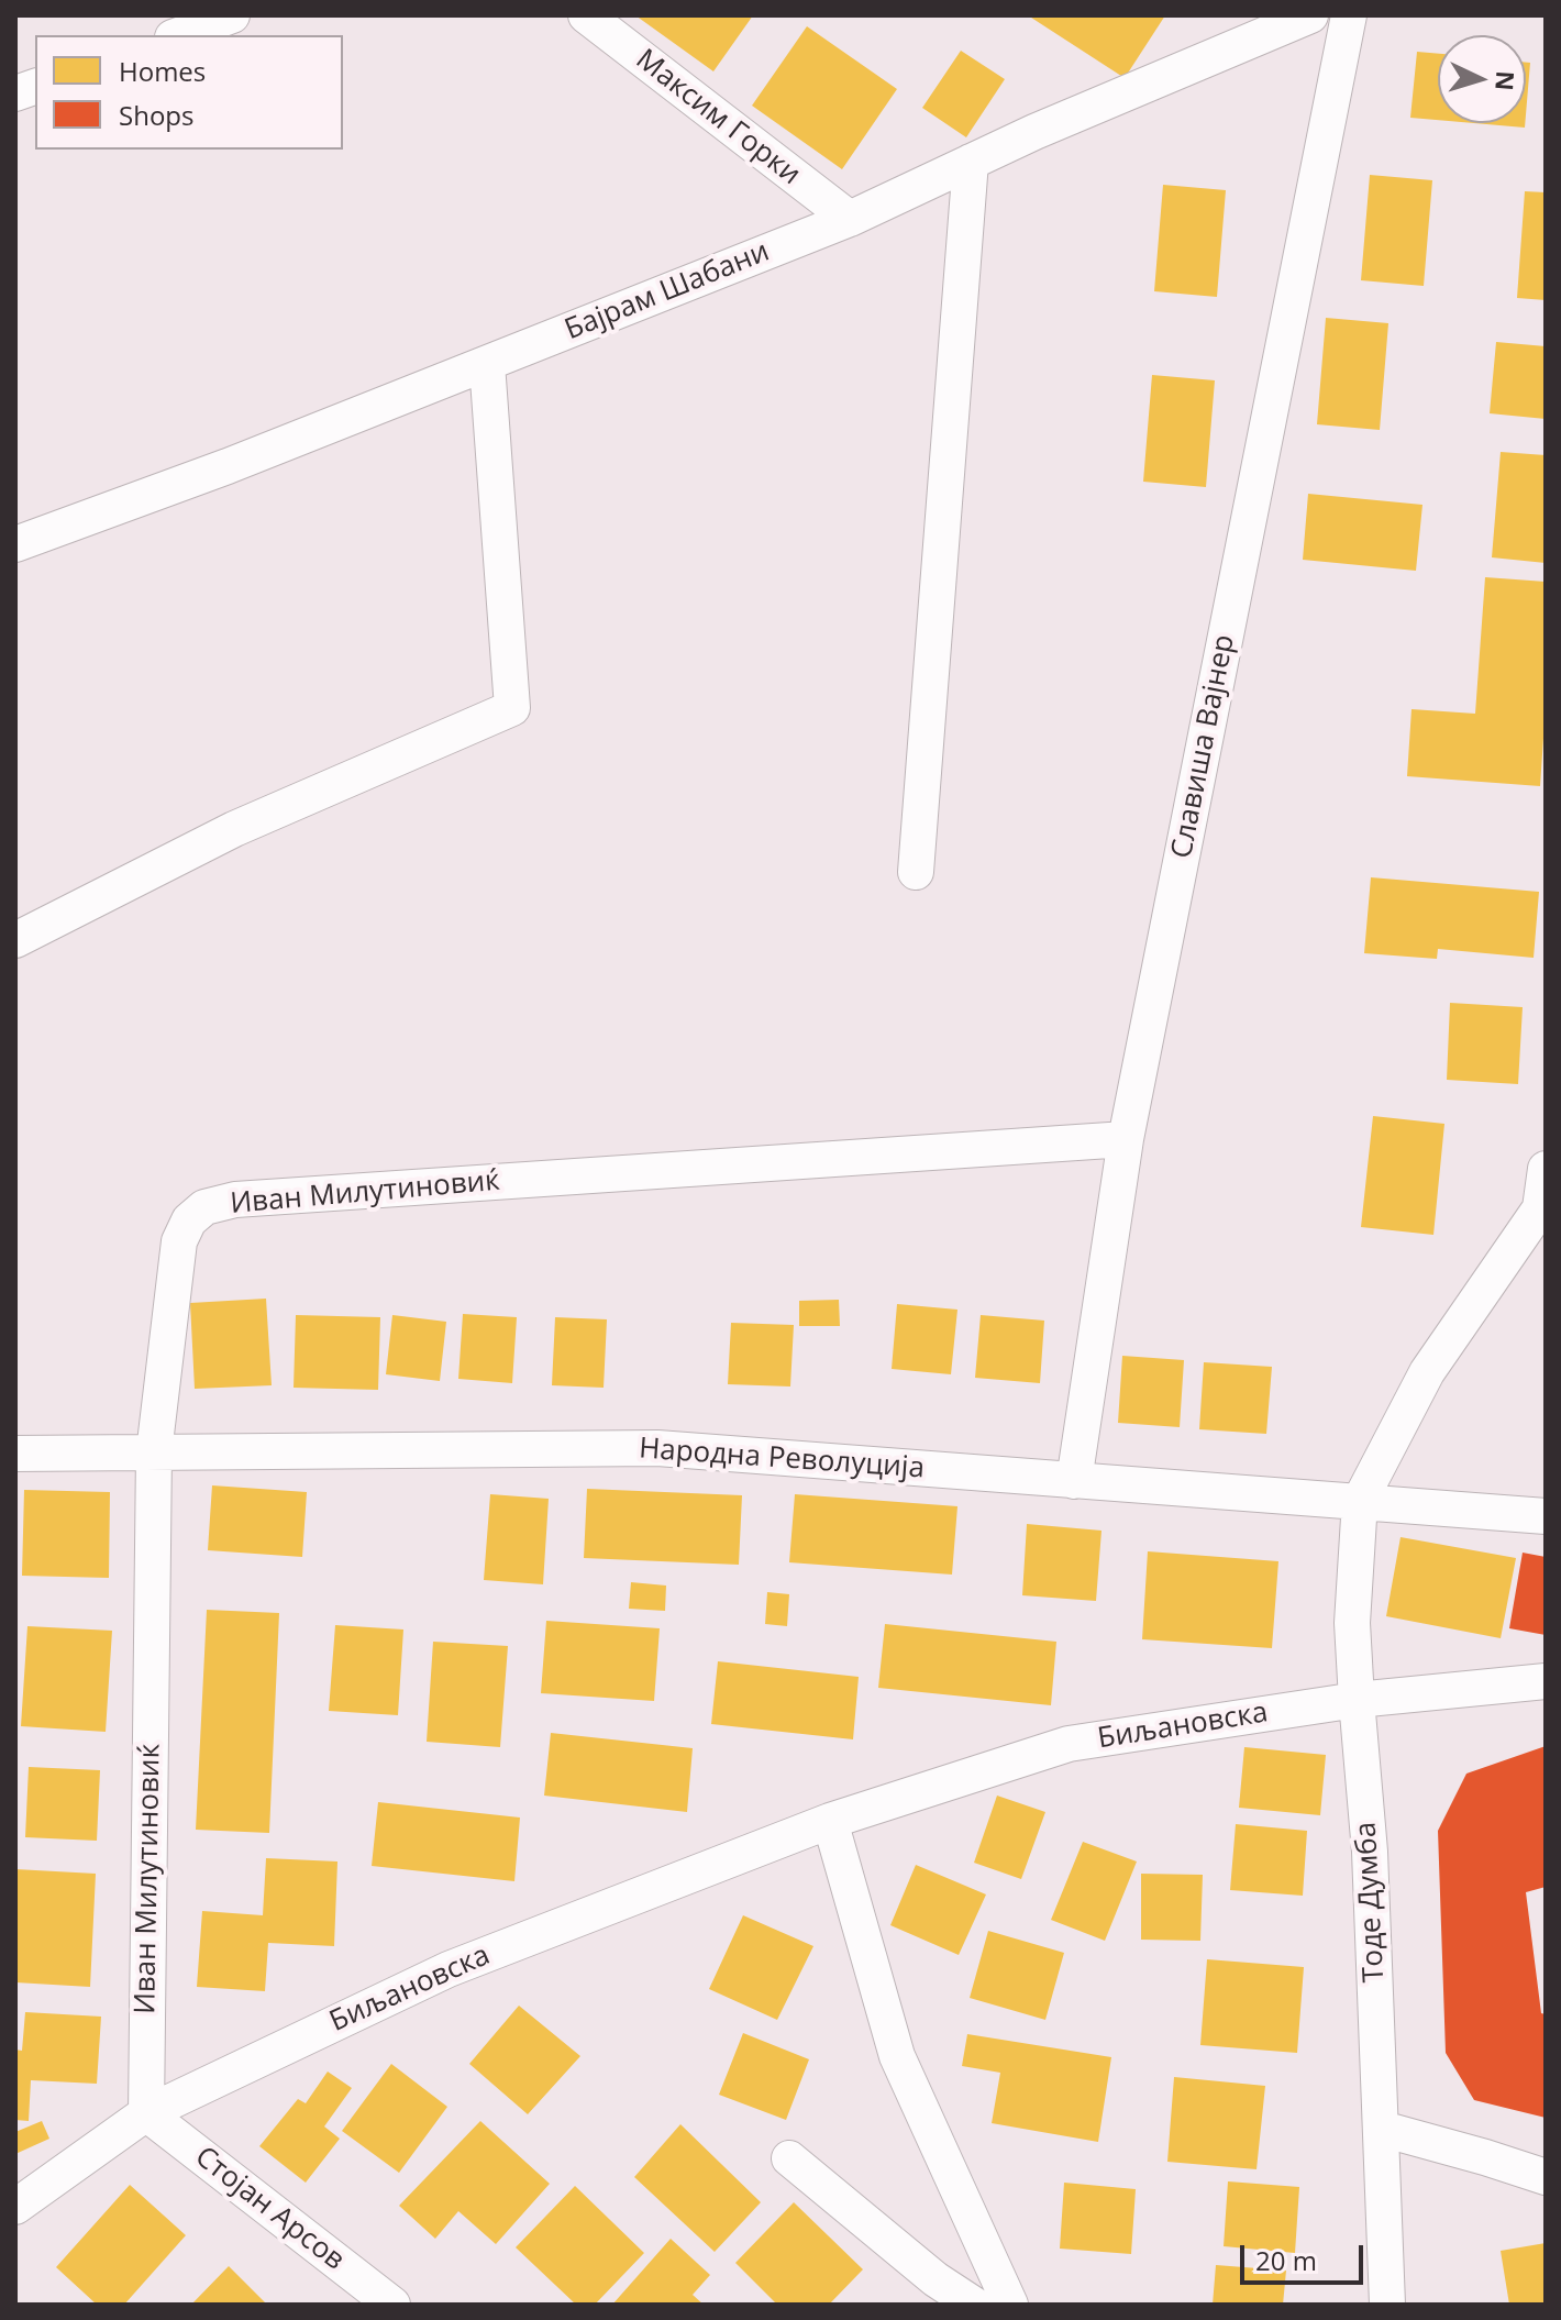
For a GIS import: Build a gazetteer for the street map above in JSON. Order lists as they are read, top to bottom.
{
  "streets": {
    "street": [
      "Максим Горки",
      "Бајрам Шабани",
      "Славиша Вајнер",
      "Иван Милутиновиќ",
      "Народна Револуција",
      "Биљановска",
      "Тоде Думба",
      "Стојан Арсов"
    ]
  },
  "crossings": [
    ["Максим Горки", "Бајрам Шабани"],
    ["Славиша Вајнер", "Иван Милутиновиќ"],
    ["Славиша Вајнер", "Народна Револуција"],
    ["Иван Милутиновиќ", "Народна Револуција"],
    ["Иван Милутиновиќ", "Биљановска"],
    ["Иван Милутиновиќ", "Стојан Арсов"],
    ["Народна Револуција", "Тоде Думба"],
    ["Биљановска", "Тоде Думба"],
    ["Биљановска", "Стојан Арсов"]
  ],
  "legend": ["Homes", "Shops"],
  "scale_bar": "20 m",
  "north": "right"
}
